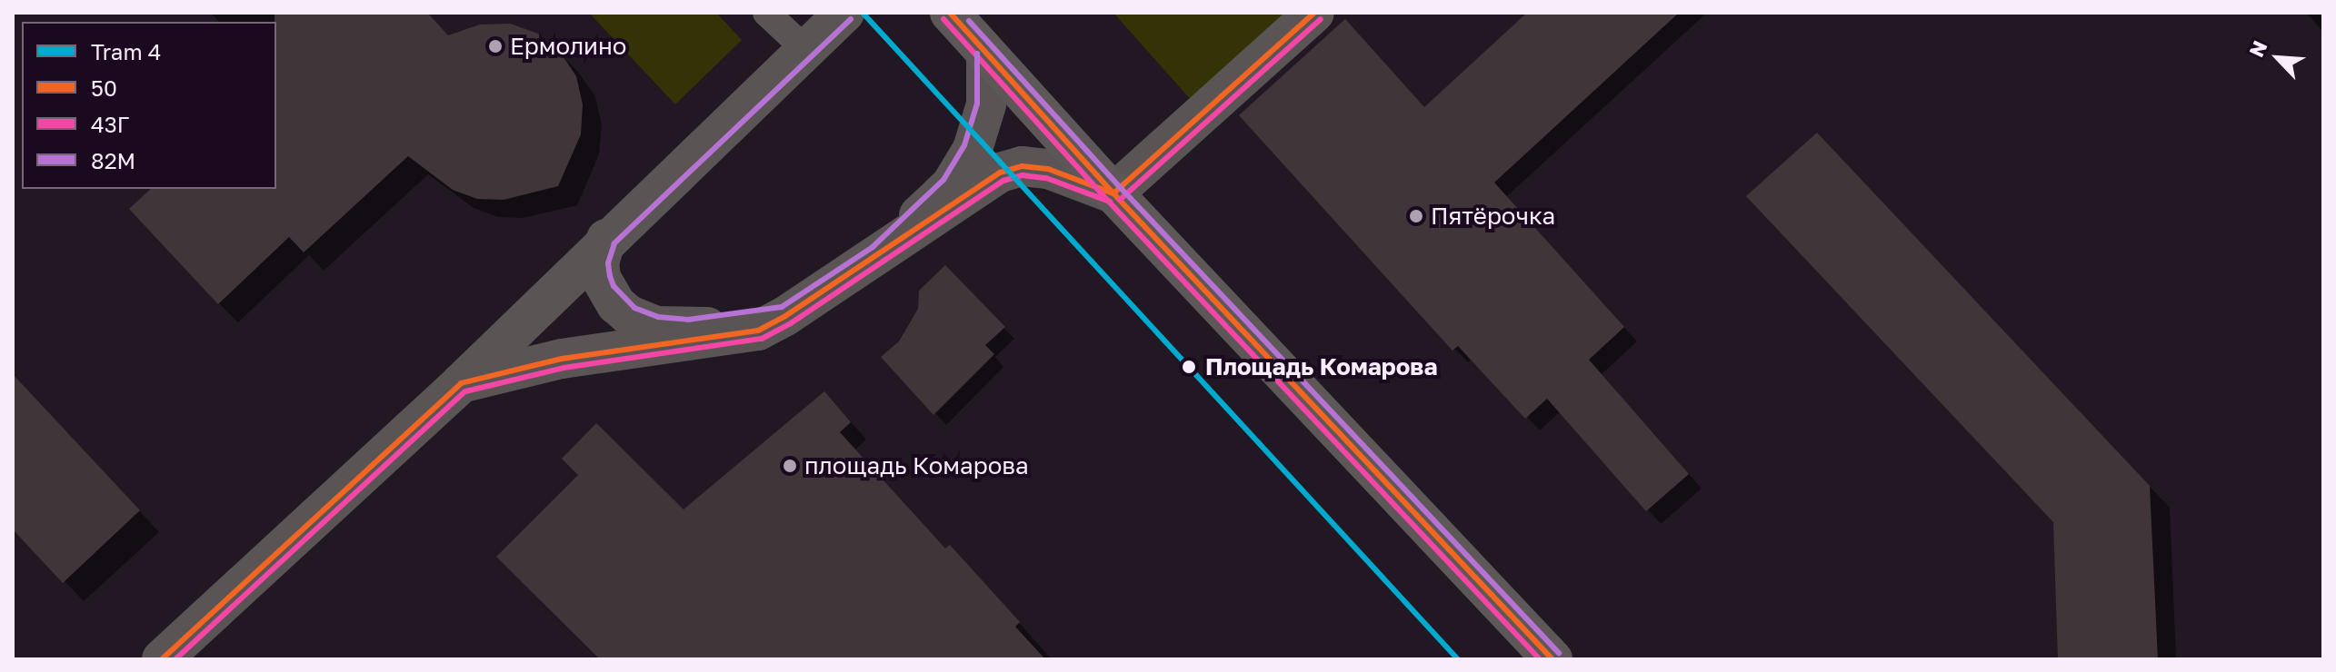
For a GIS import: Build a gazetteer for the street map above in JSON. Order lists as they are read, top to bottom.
{
  "places": [
    "Ермолино",
    "Пятёрочка",
    "Площадь Комарова",
    "площадь Комарова"
  ],
  "lines": [
    "tram line 4",
    "transit line 50",
    "transit line 43Г",
    "transit line 82М"
  ],
  "legend": [
    "Tram 4",
    "50",
    "43Г",
    "82М"
  ],
  "north": "top left"
}
